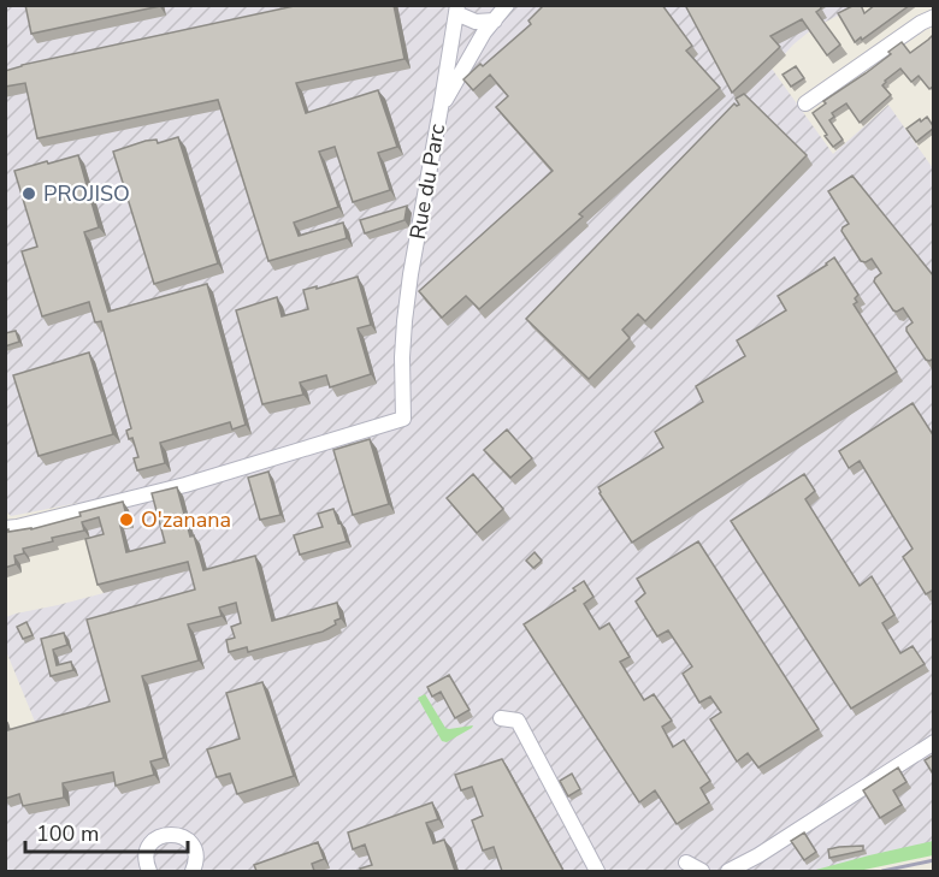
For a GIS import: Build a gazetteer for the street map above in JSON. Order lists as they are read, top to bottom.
{
  "streets": {
    "street": ["Rue du Parc"]
  },
  "places": ["PROJISO", "O'zanana"],
  "scale_bar": "100 m"
}
